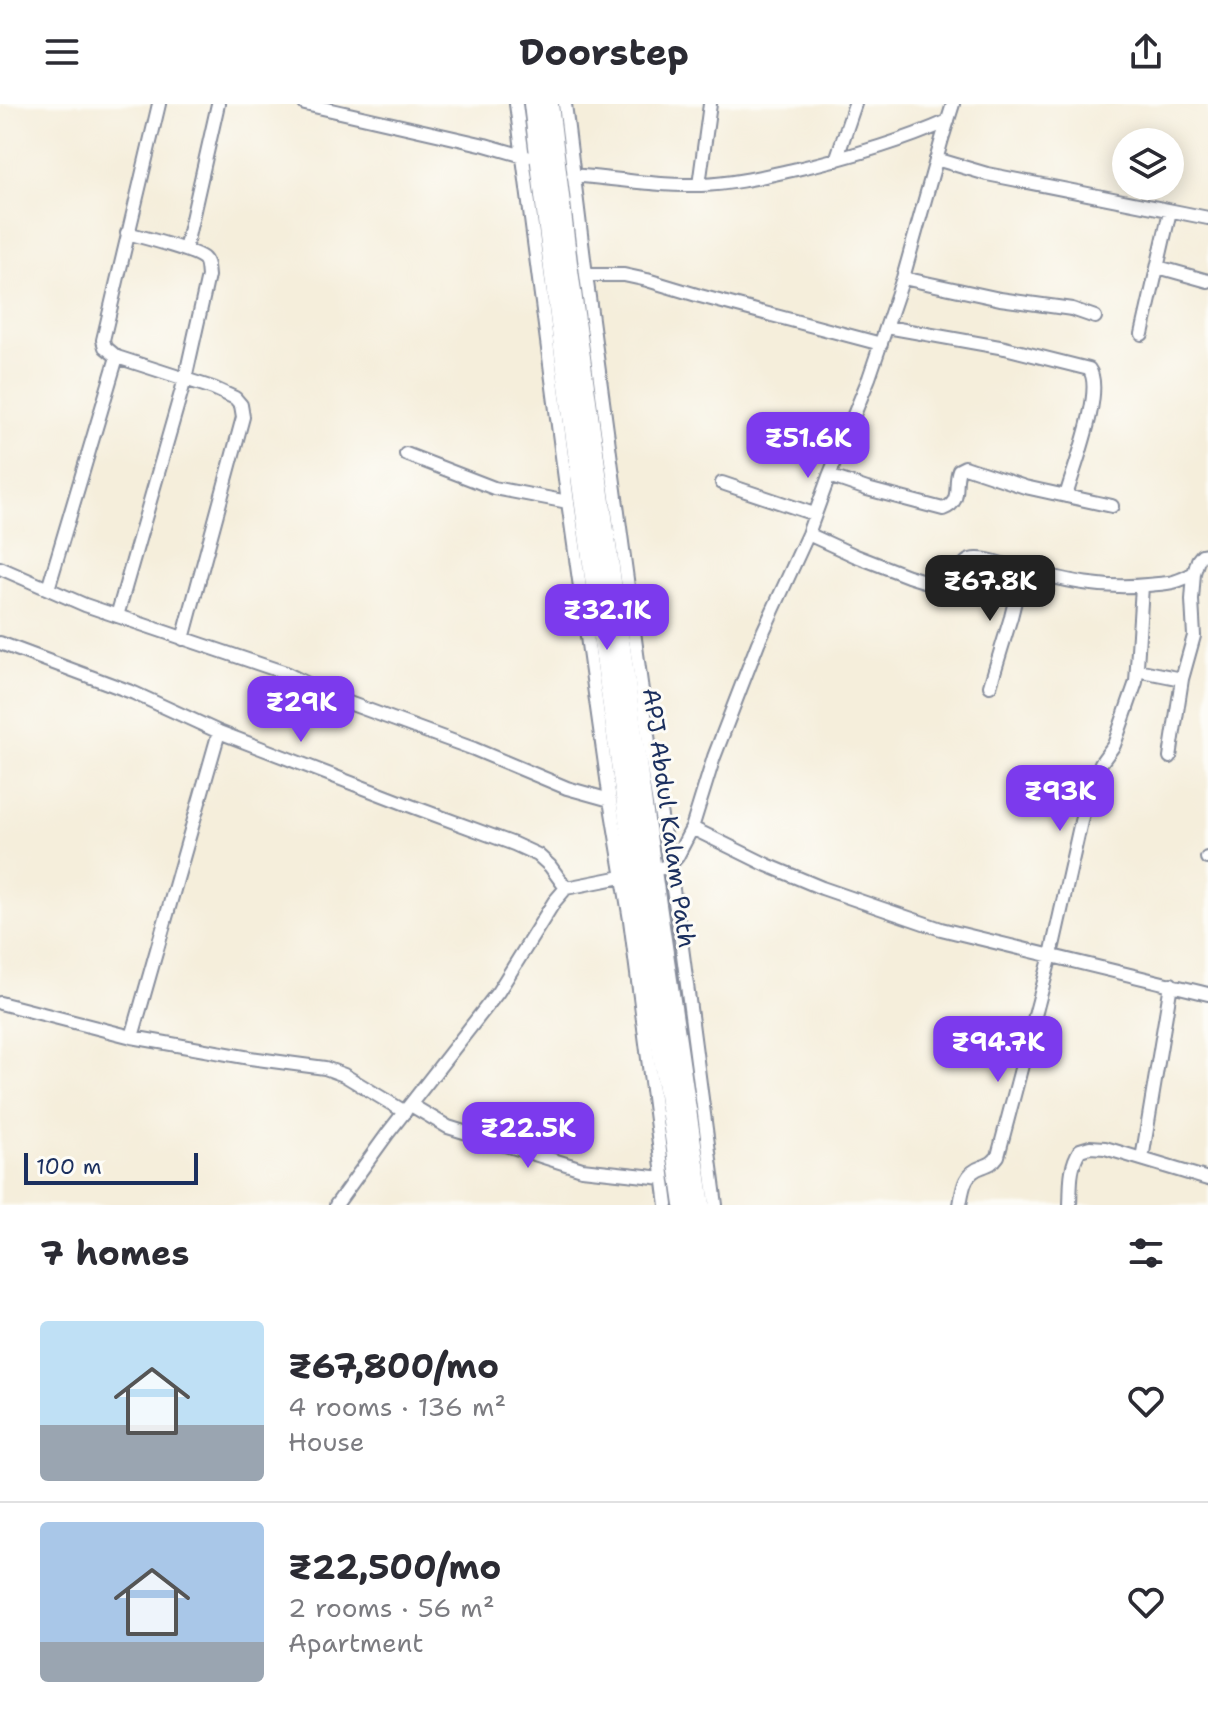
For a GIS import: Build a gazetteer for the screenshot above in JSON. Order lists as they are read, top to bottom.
{
  "streets": {
    "highway": ["APJ Abdul Kalam Path"]
  },
  "scale_bar": "100 m",
  "page": {
    "header": "Doorstep",
    "price": [
      "₹51.6K",
      "₹67.8K",
      "₹32.1K",
      "₹29K",
      "₹93K",
      "₹94.7K",
      "₹22.5K"
    ],
    "scale": "100 m",
    "heading": "7 homes",
    "list": [
      {
        "name": "₹67,800/mo",
        "note": "4 rooms · 136 m² · House"
      },
      {
        "name": "₹22,500/mo",
        "note": "2 rooms · 56 m² · Apartment"
      }
    ]
  }
}
